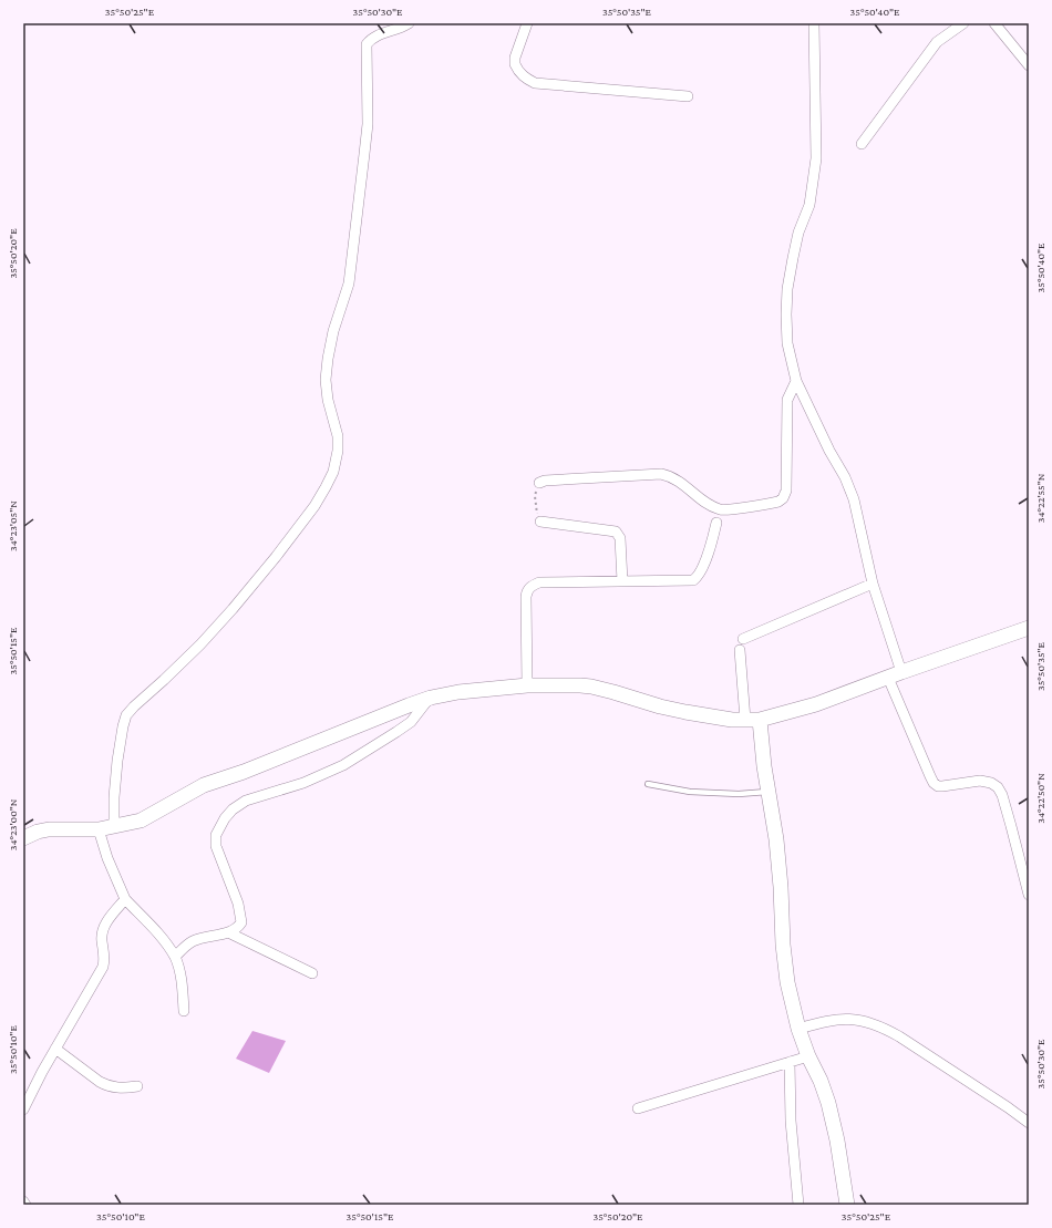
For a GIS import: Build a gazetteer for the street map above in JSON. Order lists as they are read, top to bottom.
{
  "coordinates": [
    "35°50'25\"E",
    "35°50'30\"E",
    "35°50'35\"E",
    "35°50'40\"E",
    "35°50'20\"E",
    "34°22'55\"N",
    "34°23'05\"N",
    "35°50'15\"E",
    "34°22'50\"N",
    "34°23'00\"N",
    "35°50'10\"E"
  ]
}
